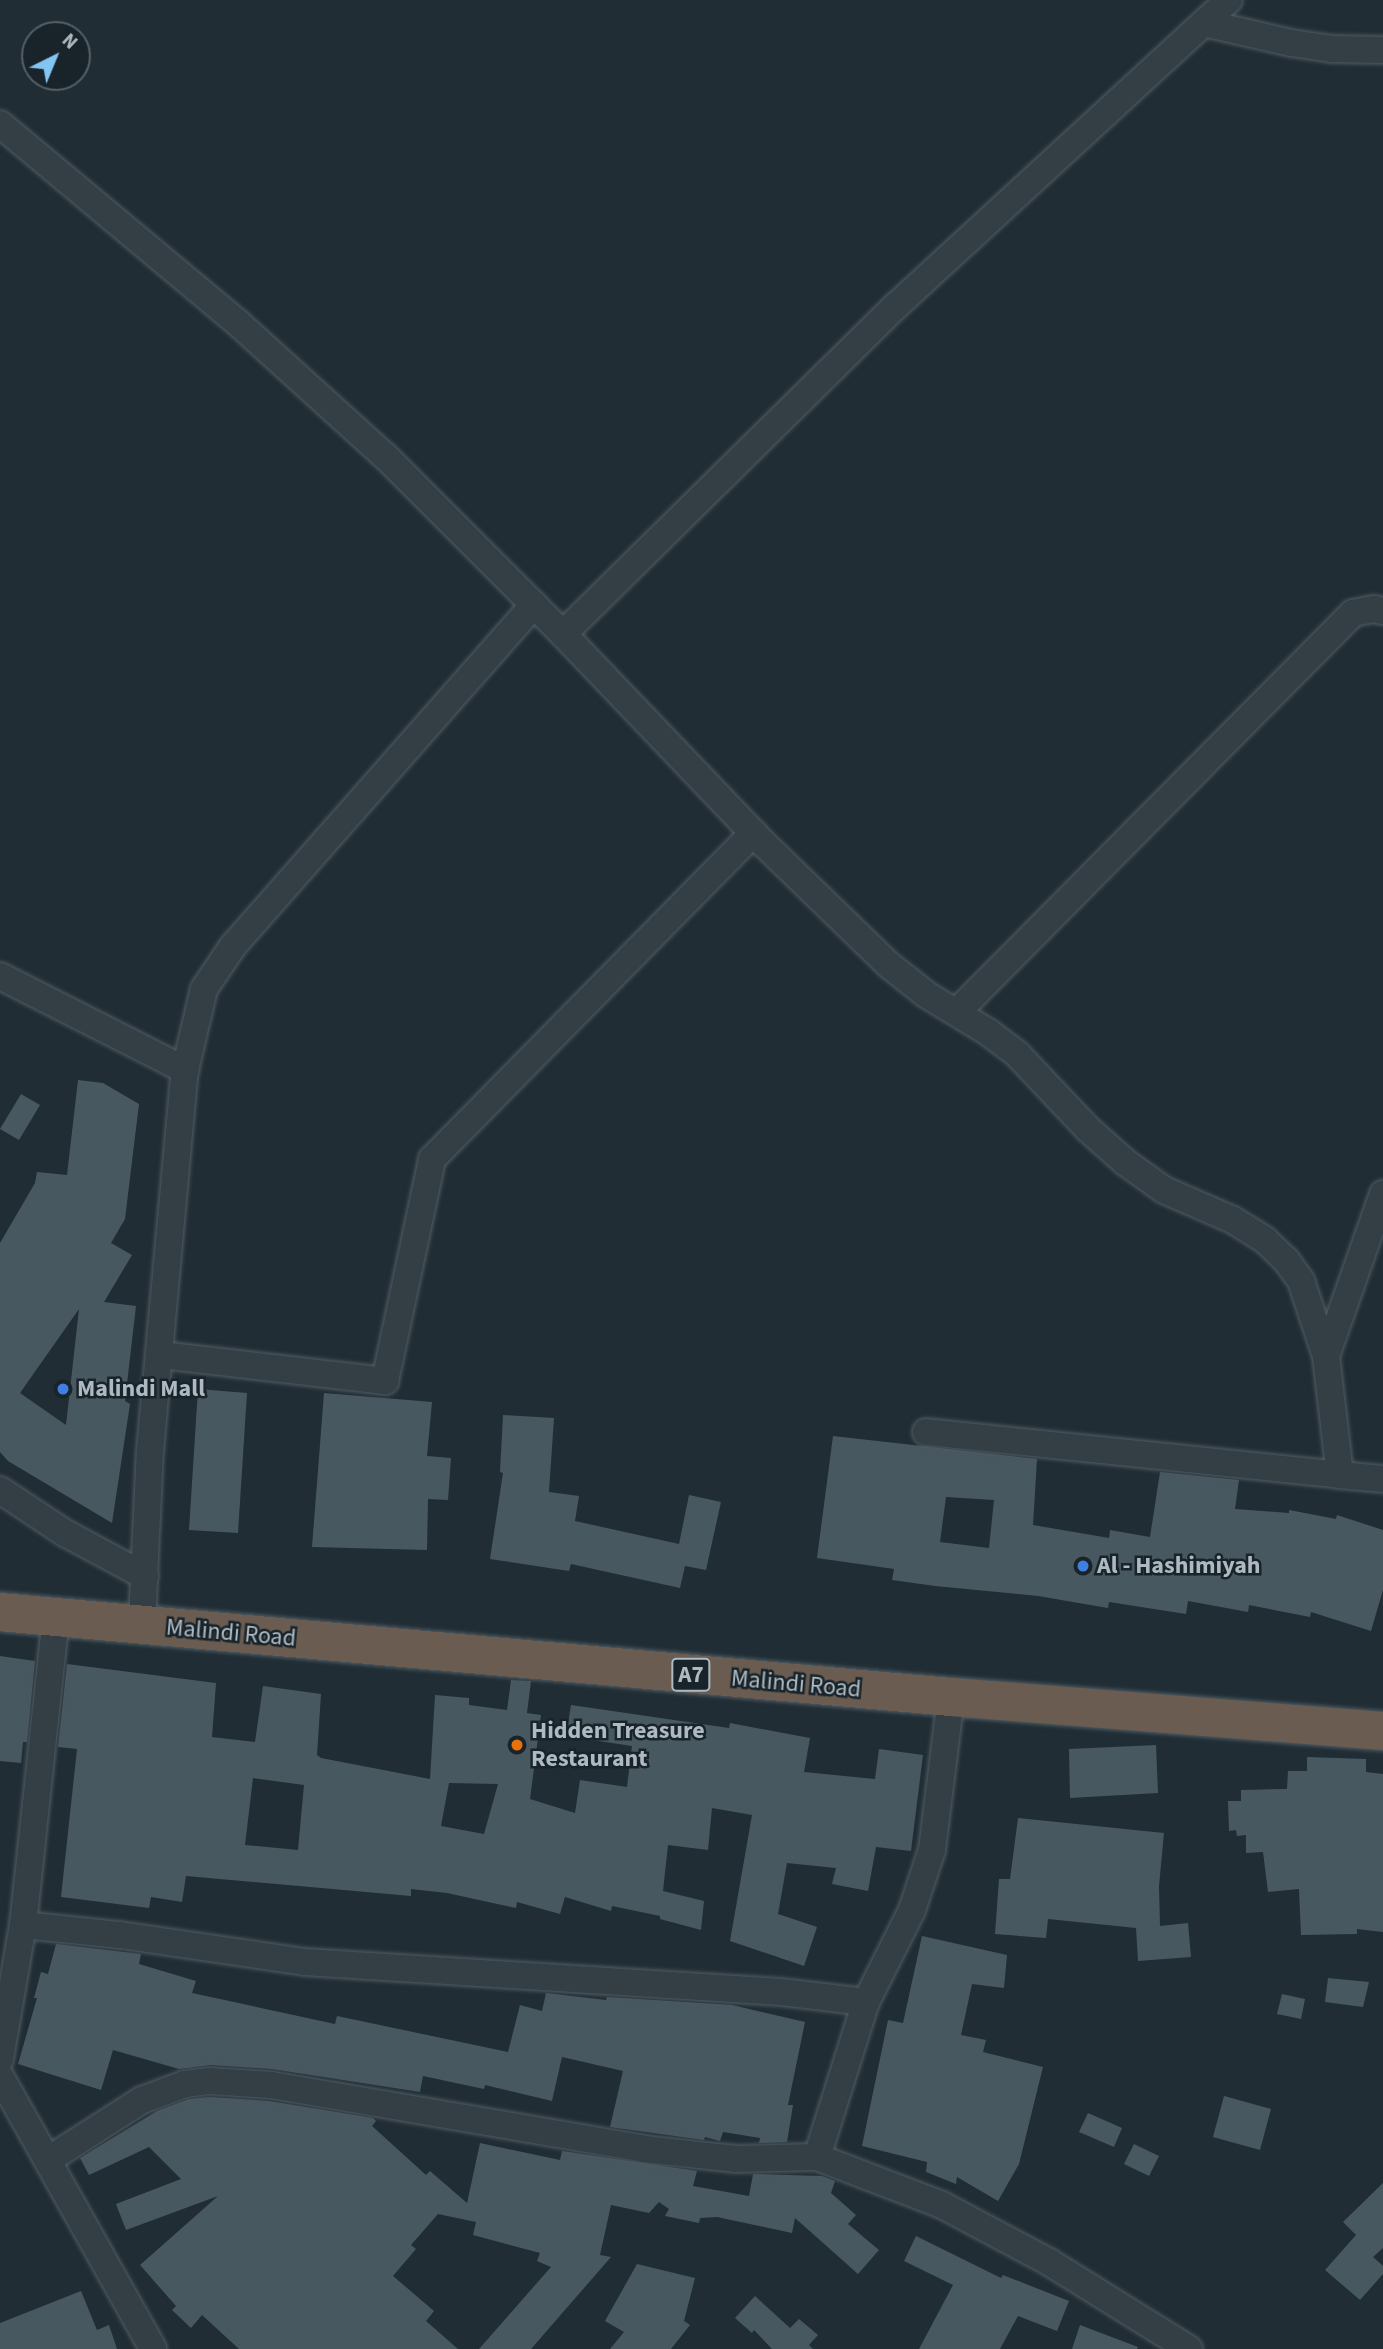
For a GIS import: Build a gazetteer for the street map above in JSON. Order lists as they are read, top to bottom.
{
  "streets": {
    "highway": ["Malindi Road", "A7"]
  },
  "places": ["Malindi Mall", "Al - Hashimiyah", "Hidden Treasure Restaurant"],
  "north": "top right"
}
